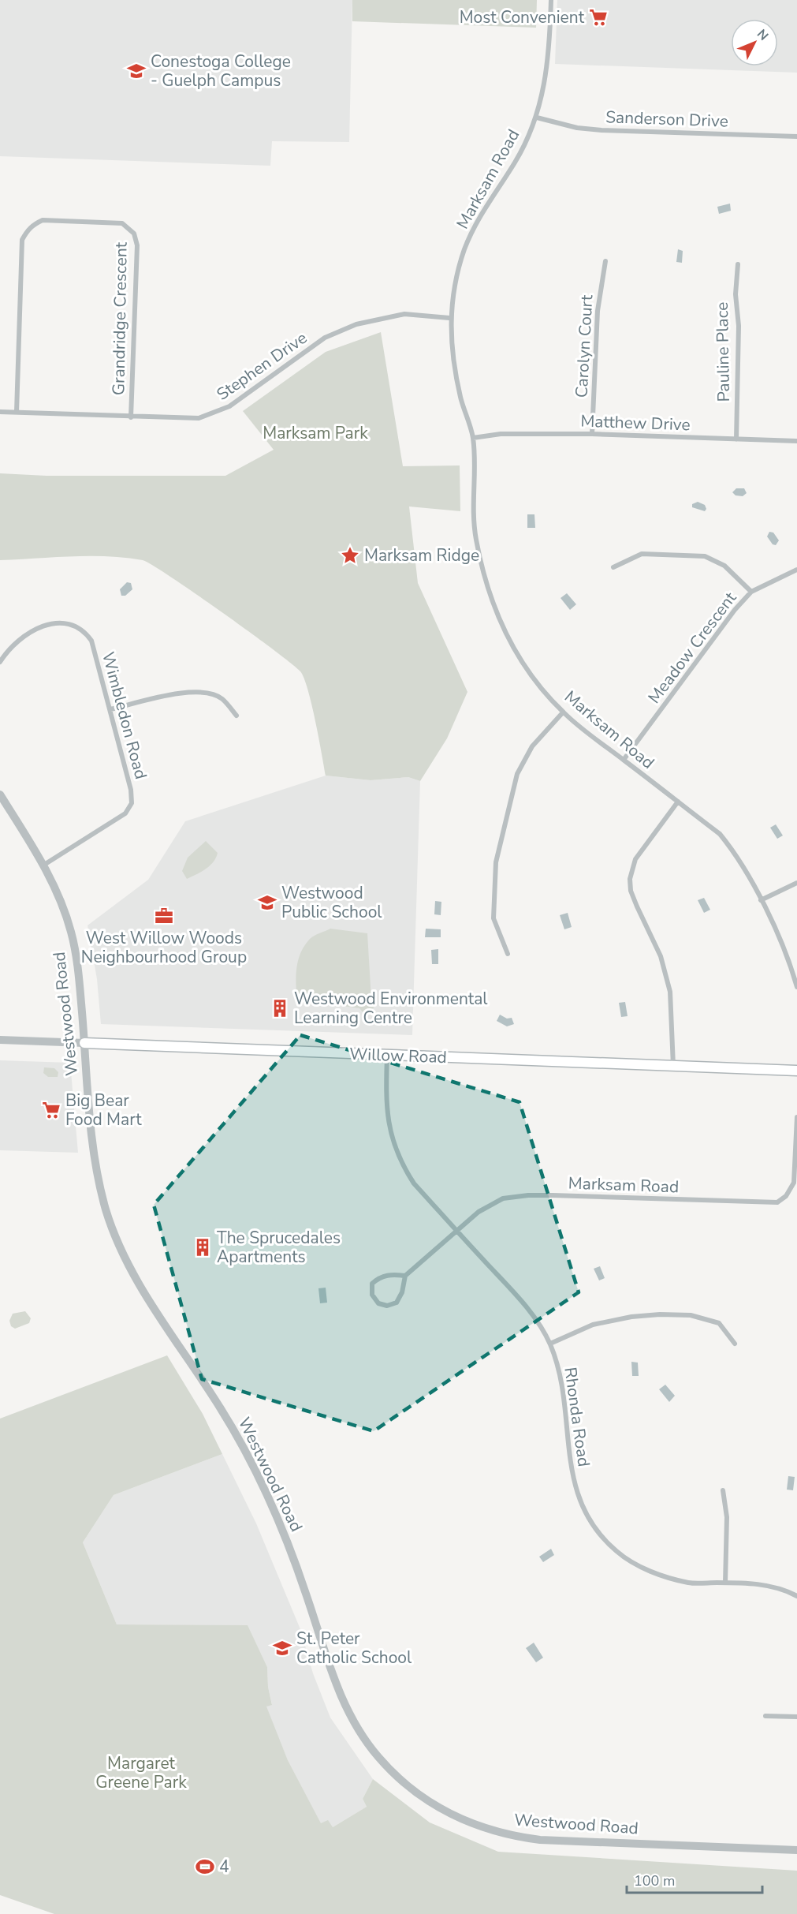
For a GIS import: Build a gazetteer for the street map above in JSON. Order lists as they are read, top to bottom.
{
  "streets": {
    "main road": ["Willow Road"],
    "street": [
      "Sanderson Drive",
      "Marksam Road",
      "Grandridge Crescent",
      "Carolyn Court",
      "Pauline Place",
      "Stephen Drive",
      "Matthew Drive",
      "Meadow Crescent",
      "Wimbledon Road",
      "Westwood Road",
      "Rhonda Road"
    ]
  },
  "crossings": [
    ["Sanderson Drive", "Marksam Road"],
    ["Marksam Road", "Stephen Drive"],
    ["Marksam Road", "Matthew Drive"],
    ["Marksam Road", "Meadow Crescent"],
    ["Marksam Road", "Rhonda Road"],
    ["Grandridge Crescent", "Stephen Drive"],
    ["Carolyn Court", "Matthew Drive"],
    ["Pauline Place", "Matthew Drive"],
    ["Wimbledon Road", "Westwood Road"],
    ["Westwood Road", "Willow Road"],
    ["Willow Road", "Rhonda Road"]
  ],
  "parks": ["Marksam Park", "Margaret Greene Park"],
  "places": {
    "supermarket": ["Most Convenient", "Big Bear Food Mart"],
    "school or university": ["Conestoga College - Guelph Campus", "Westwood Public School", "St. Peter Catholic School"],
    "place": ["Marksam Ridge"],
    "office": ["West Willow Woods Neighbourhood Group"],
    "building": ["Westwood Environmental Learning Centre", "The Sprucedales Apartments"],
    "sports": ["4"]
  },
  "scale_bar": "100 m",
  "north": "top right"
}
